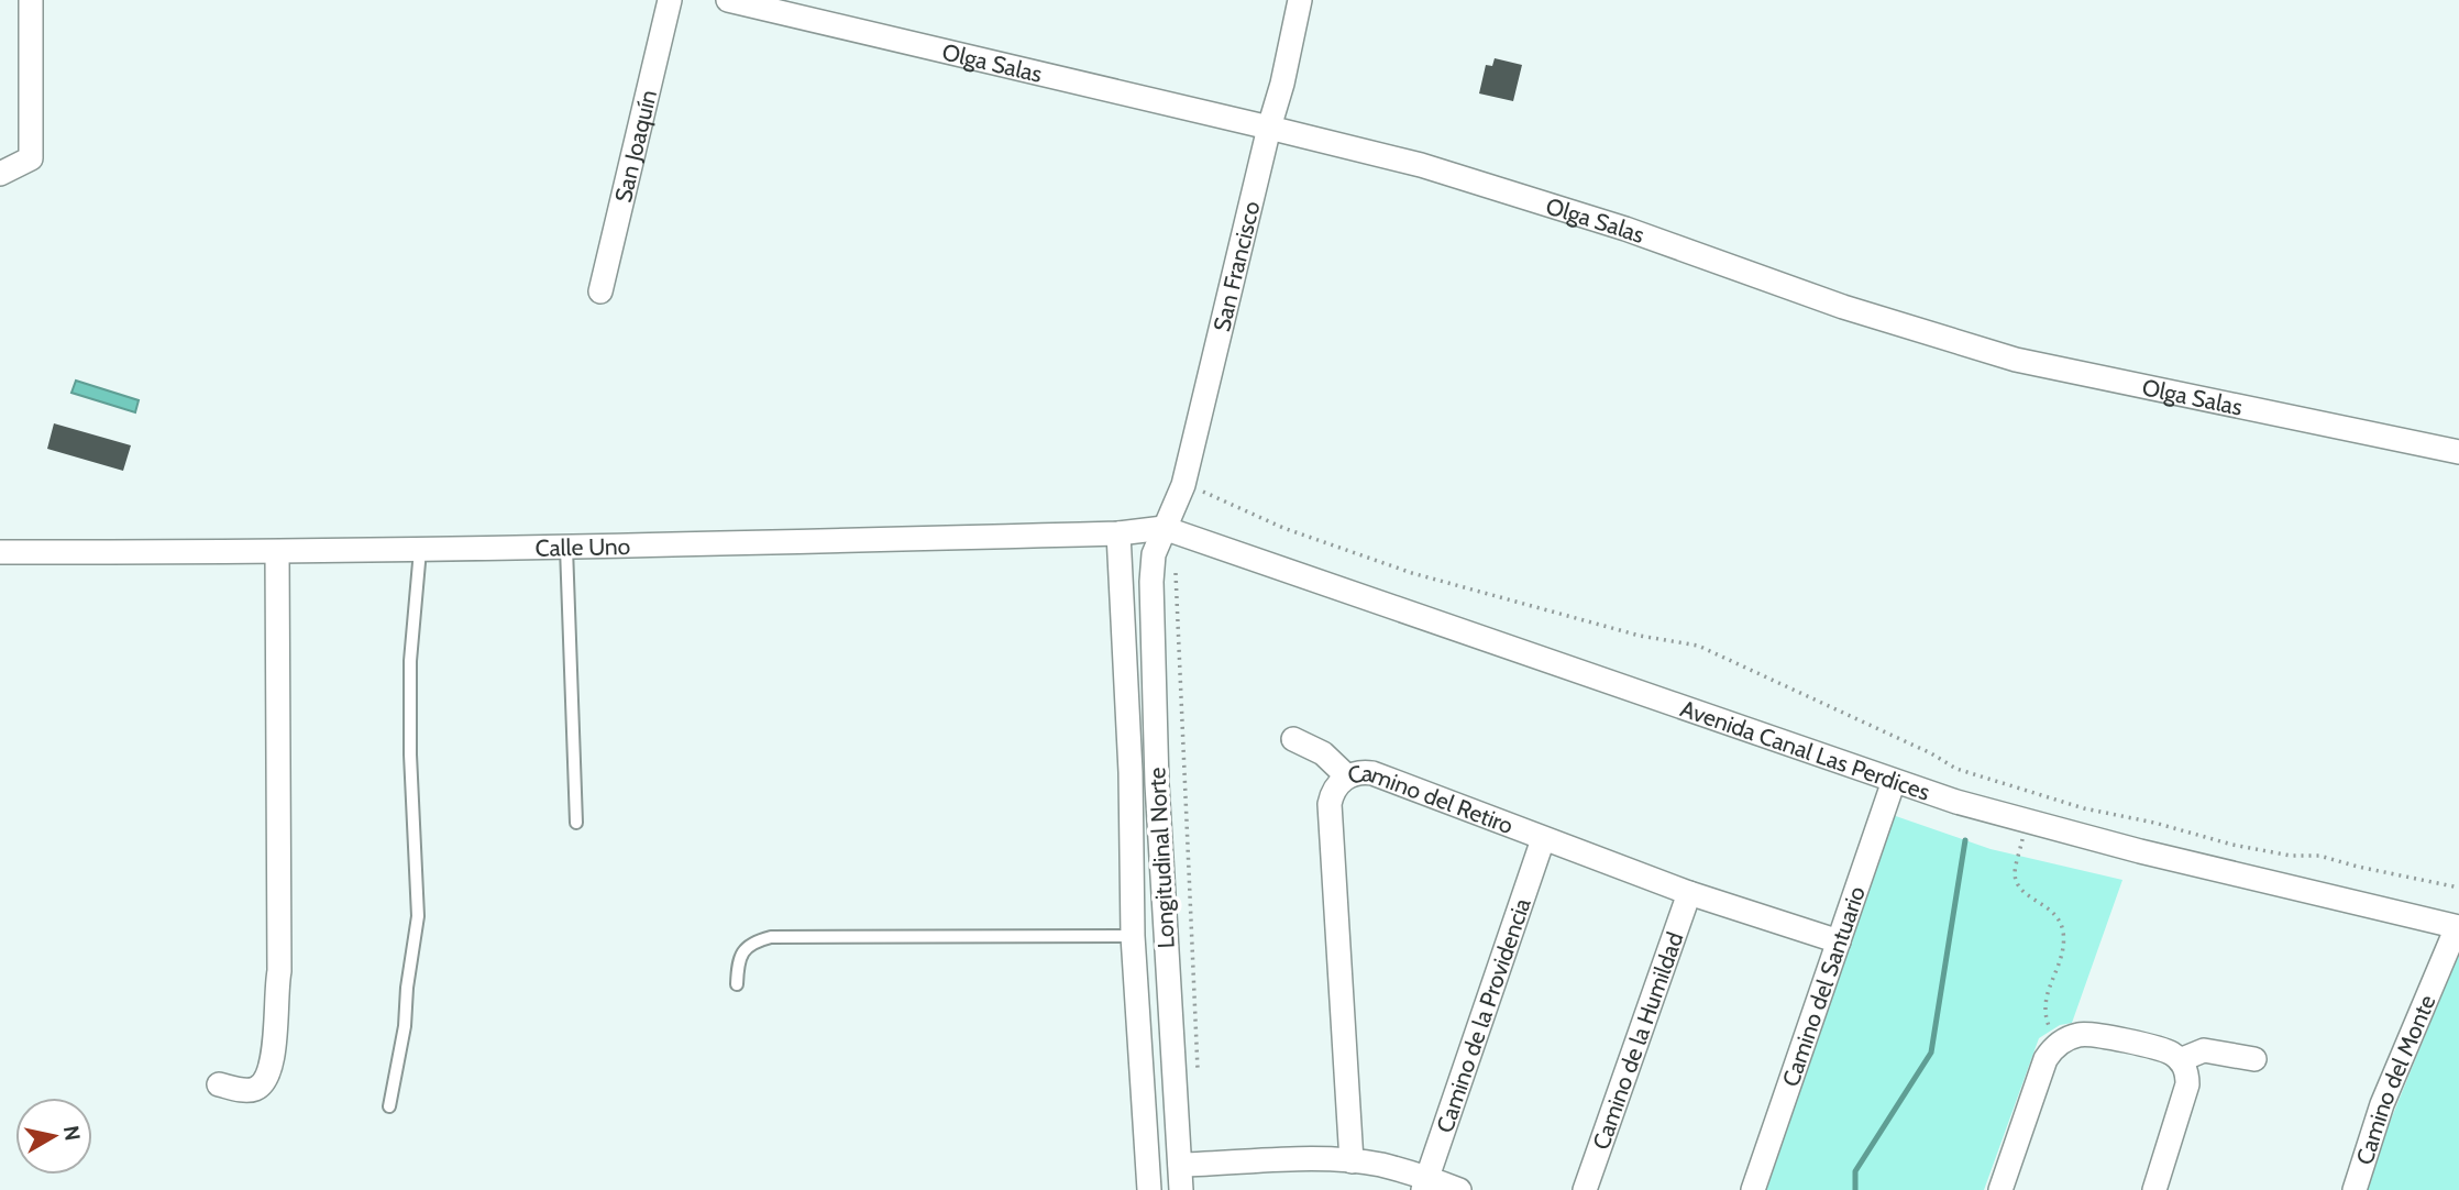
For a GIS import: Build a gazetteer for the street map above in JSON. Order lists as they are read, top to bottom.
{
  "streets": {
    "street": [
      "Olga Salas",
      "San Joaquín",
      "San Francisco",
      "Calle Uno",
      "Avenida Canal Las Perdices",
      "Camino del Retiro",
      "Longitudinal Norte",
      "Camino del Santuario",
      "Camino de la Providencia",
      "Camino de la Humildad",
      "Camino del Monte"
    ]
  },
  "crossings": [
    ["Olga Salas", "San Francisco"],
    ["San Francisco", "Calle Uno"],
    ["San Francisco", "Avenida Canal Las Perdices"],
    ["San Francisco", "Longitudinal Norte"],
    ["Calle Uno", "Avenida Canal Las Perdices"],
    ["Calle Uno", "Longitudinal Norte"],
    ["Avenida Canal Las Perdices", "Longitudinal Norte"],
    ["Avenida Canal Las Perdices", "Camino del Santuario"],
    ["Avenida Canal Las Perdices", "Camino del Monte"],
    ["Camino del Retiro", "Camino del Santuario"],
    ["Camino del Retiro", "Camino de la Providencia"],
    ["Camino del Retiro", "Camino de la Humildad"]
  ],
  "north": "right"
}
